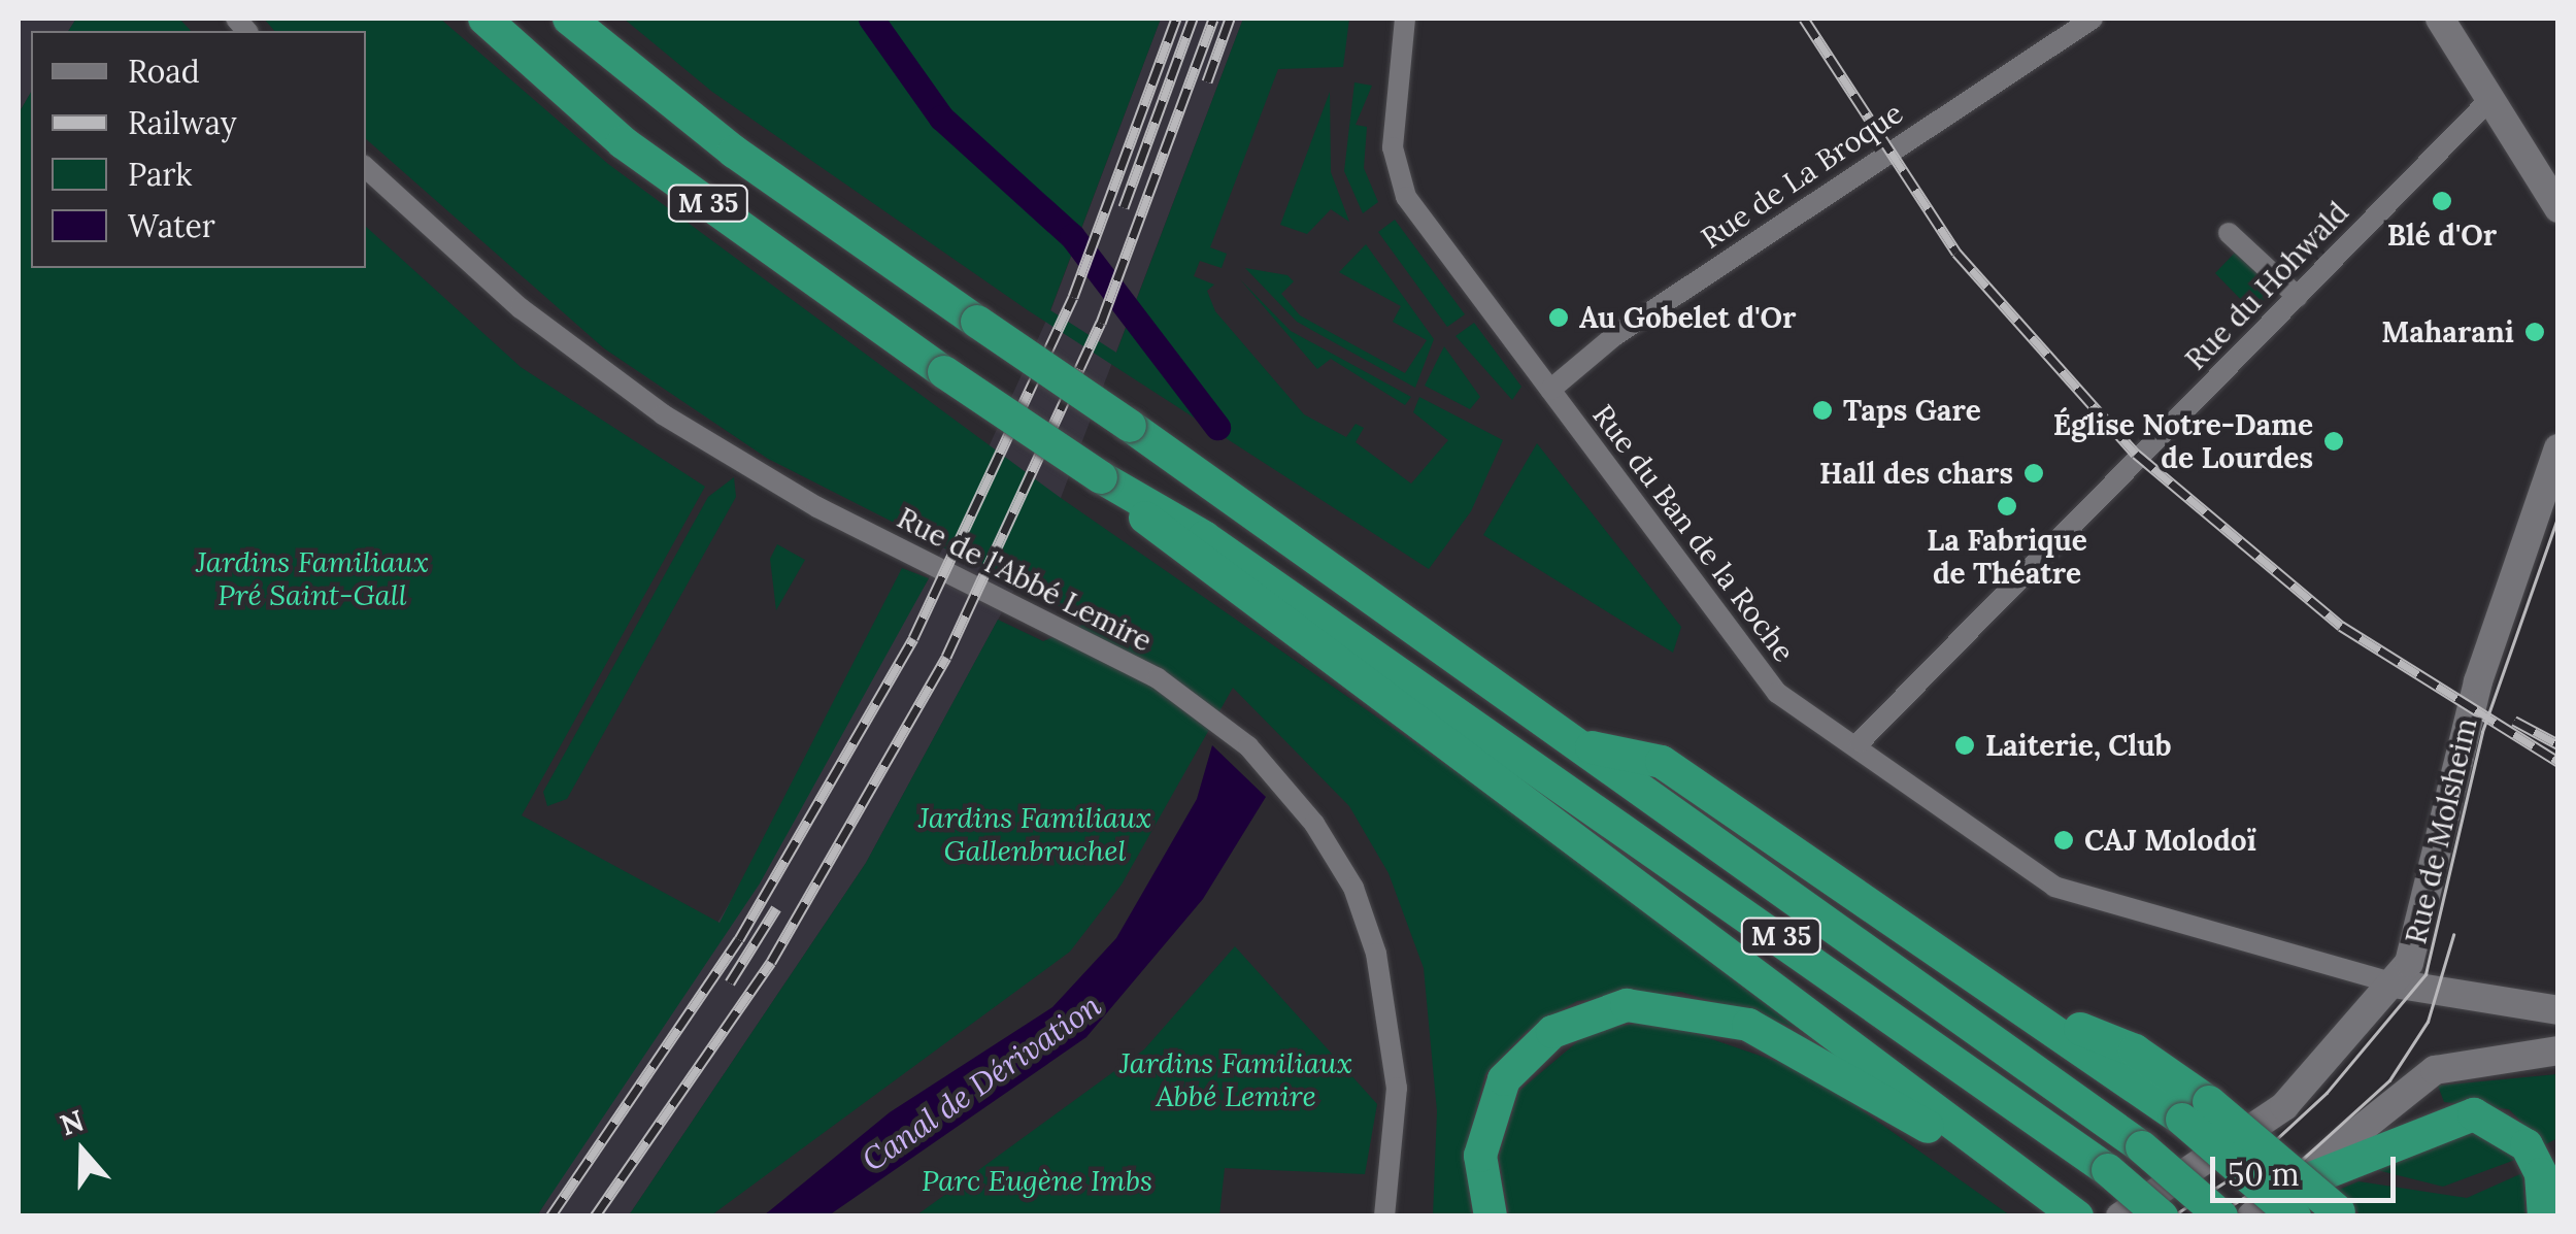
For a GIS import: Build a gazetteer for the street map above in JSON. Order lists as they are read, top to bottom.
{
  "streets": {
    "highway": ["M 35"],
    "main road": ["Rue de Molsheim"],
    "street": [
      "Rue de La Broque",
      "Rue du Hohwald",
      "Rue du Ban de la Roche",
      "Rue de l'Abbé Lemire"
    ]
  },
  "crossings": [
    ["Rue de La Broque", "Rue du Ban de la Roche"],
    ["Rue du Hohwald", "Rue du Ban de la Roche"],
    ["Rue du Ban de la Roche", "Rue de Molsheim"]
  ],
  "water": ["Canal de Dérivation"],
  "parks": [
    "Jardins Familiaux Pré Saint-Gall",
    "Jardins Familiaux Gallenbruchel",
    "Jardins Familiaux Abbé Lemire",
    "Parc Eugène Imbs"
  ],
  "places": [
    "Blé d'Or",
    "Au Gobelet d'Or",
    "Maharani",
    "Taps Gare",
    "Église Notre-Dame de Lourdes",
    "Hall des chars",
    "La Fabrique de Théatre",
    "Laiterie, Club",
    "CAJ Molodoï"
  ],
  "legend": [
    "Road",
    "Railway",
    "Park",
    "Water"
  ],
  "scale_bar": "50 m",
  "north": "top"
}
